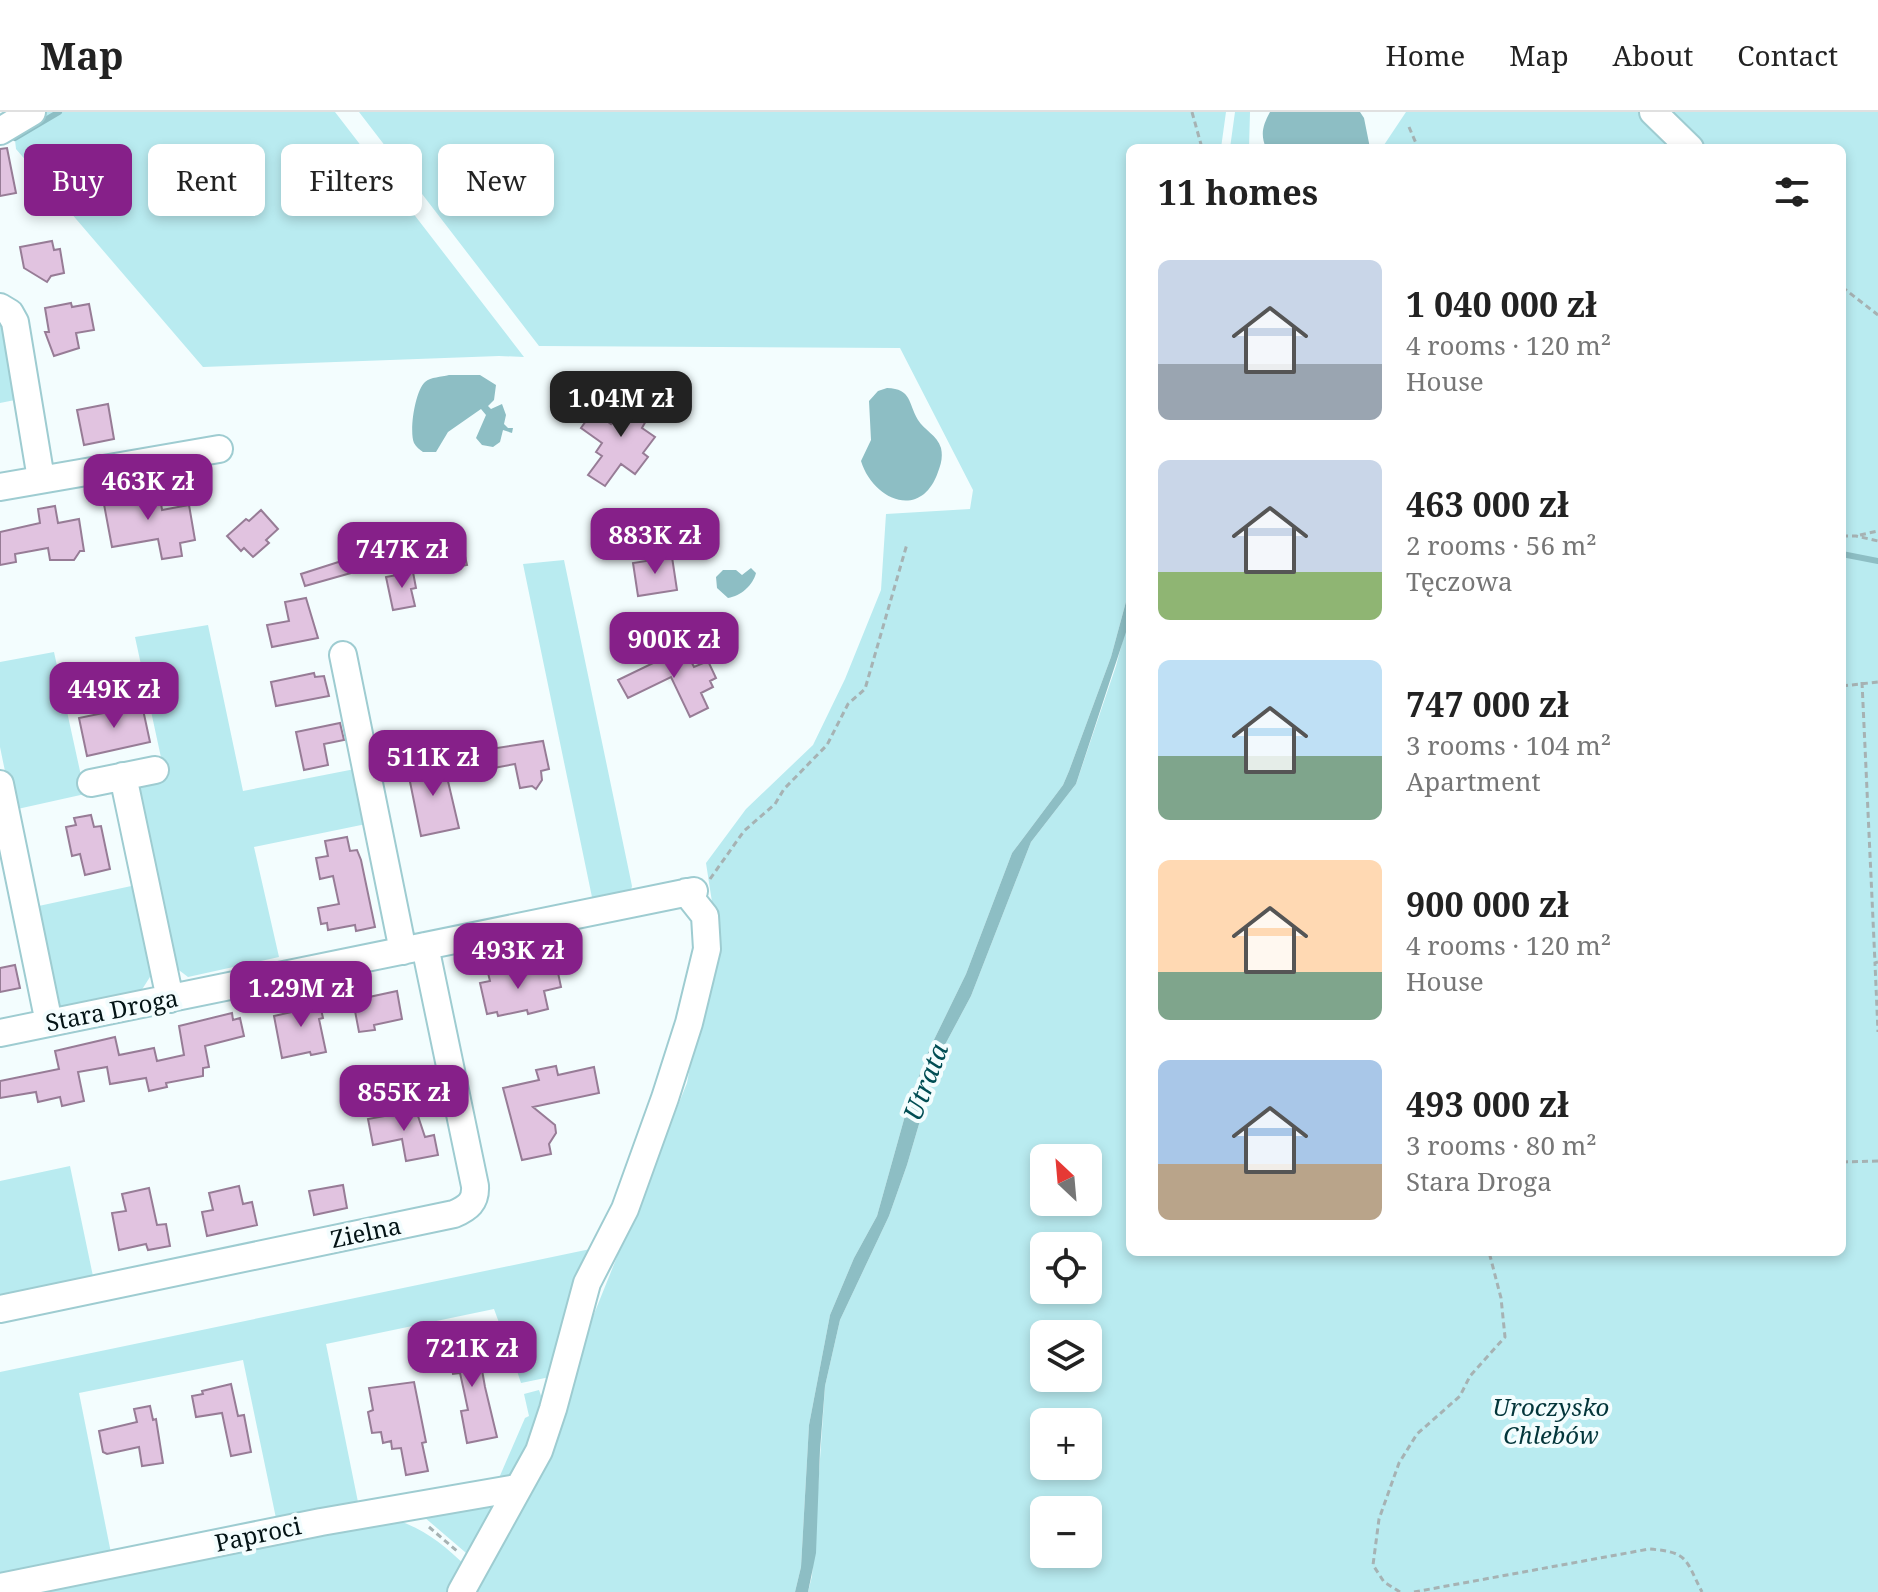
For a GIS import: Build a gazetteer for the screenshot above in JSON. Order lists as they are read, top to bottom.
{
  "streets": {
    "street": ["Stara Droga", "Zielna", "Paproci"]
  },
  "crossings": [
    ["Stara Droga", "Zielna"]
  ],
  "water": ["Utrata"],
  "parks": ["Uroczysko Chlebów"],
  "north": "top left",
  "page": {
    "header": "Map",
    "nav": [
      "Home",
      "Map",
      "About",
      "Contact"
    ],
    "chip": [
      "Buy",
      "Rent",
      "Filters",
      "New"
    ],
    "heading": "11 homes",
    "list": [
      {
        "name": "1 040 000 zł",
        "note": "4 rooms · 120 m² · House"
      },
      {
        "name": "463 000 zł",
        "note": "2 rooms · 56 m² · Tęczowa"
      },
      {
        "name": "747 000 zł",
        "note": "3 rooms · 104 m² · Apartment"
      },
      {
        "name": "900 000 zł",
        "note": "4 rooms · 120 m² · House"
      },
      {
        "name": "493 000 zł",
        "note": "3 rooms · 80 m² · Stara Droga"
      }
    ],
    "price": [
      "1.04M zł",
      "463K zł",
      "883K zł",
      "747K zł",
      "900K zł",
      "449K zł",
      "511K zł",
      "493K zł",
      "1.29M zł",
      "855K zł",
      "721K zł"
    ],
    "map_buttons": ["+", "−"]
  }
}
